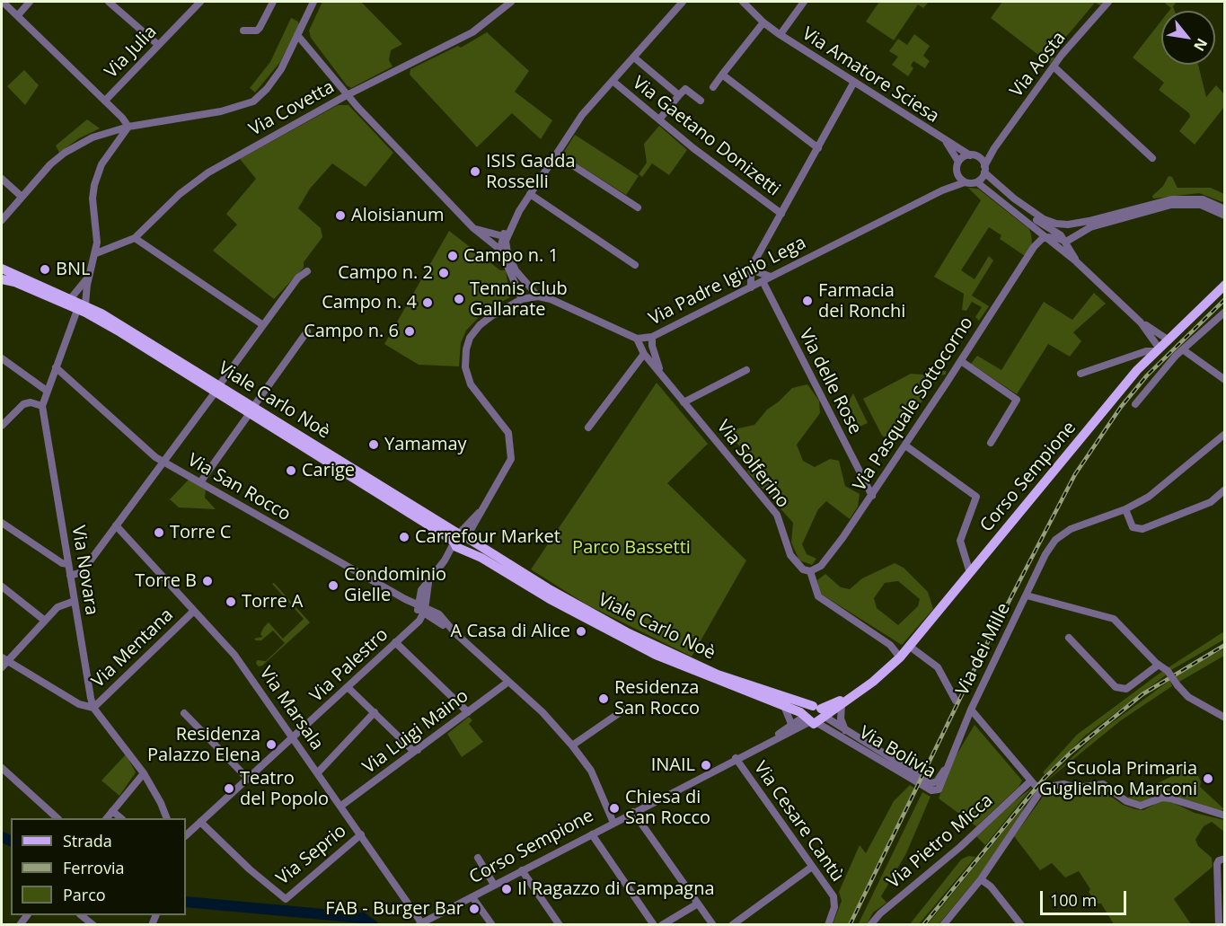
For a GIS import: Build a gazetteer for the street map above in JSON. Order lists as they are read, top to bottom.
{
  "streets": {
    "main road": ["Viale Carlo Noè", "Corso Sempione"],
    "street": [
      "Via Julia",
      "Via Aosta",
      "Via Amatore Sciesa",
      "Via Covetta",
      "Via Gaetano Donizetti",
      "Via Padre Iginio Lega",
      "Via delle Rose",
      "Via Pasquale Sottocorno",
      "Via Solferino",
      "Via San Rocco",
      "Via Novara",
      "Via Mentana",
      "Via dei Mille",
      "Via Palestro",
      "Via Marsala",
      "Via Luigi Maino",
      "Via Bolivia",
      "Via Cesare Cantù",
      "Via Pietro Micca",
      "Via Seprio"
    ]
  },
  "crossings": [
    ["Via Aosta", "Via Amatore Sciesa"],
    ["Via Aosta", "Via Padre Iginio Lega"],
    ["Via Amatore Sciesa", "Via Padre Iginio Lega"],
    ["Via Covetta", "Via Novara"],
    ["Via Padre Iginio Lega", "Via delle Rose"],
    ["Via Padre Iginio Lega", "Viale Carlo Noè"],
    ["Via Padre Iginio Lega", "Via Solferino"],
    ["Via Padre Iginio Lega", "Via Palestro"],
    ["Via delle Rose", "Via Pasquale Sottocorno"],
    ["Viale Carlo Noè", "Corso Sempione"],
    ["Viale Carlo Noè", "Via Novara"],
    ["Viale Carlo Noè", "Via Palestro"],
    ["Viale Carlo Noè", "Via Bolivia"],
    ["Via Pasquale Sottocorno", "Via Solferino"],
    ["Corso Sempione", "Via San Rocco"],
    ["Corso Sempione", "Via Marsala"],
    ["Corso Sempione", "Via Bolivia"],
    ["Corso Sempione", "Via Cesare Cantù"],
    ["Via San Rocco", "Via Novara"],
    ["Via San Rocco", "Via Palestro"],
    ["Via San Rocco", "Via Luigi Maino"],
    ["Via Novara", "Via Mentana"],
    ["Via Mentana", "Via Marsala"],
    ["Via dei Mille", "Via Bolivia"],
    ["Via Palestro", "Via Marsala"],
    ["Via Palestro", "Via Seprio"],
    ["Via Marsala", "Via Luigi Maino"],
    ["Via Marsala", "Via Seprio"]
  ],
  "parks": ["Parco Bassetti"],
  "places": [
    "ISIS Gadda Rosselli",
    "Aloisianum",
    "Campo n. 1",
    "BNL",
    "Campo n. 2",
    "Tennis Club Gallarate",
    "Farmacia dei Ronchi",
    "Campo n. 4",
    "Campo n. 6",
    "Yamamay",
    "Carige",
    "Torre C",
    "Carrefour Market",
    "Torre B",
    "Condominio Gielle",
    "Torre A",
    "A Casa di Alice",
    "Residenza San Rocco",
    "Residenza Palazzo Elena",
    "INAIL",
    "Scuola Primaria Guglielmo Marconi",
    "Teatro del Popolo",
    "Chiesa di San Rocco",
    "Il Ragazzo di Campagna",
    "FAB - Burger Bar"
  ],
  "legend": ["Strada", "Ferrovia", "Parco"],
  "scale_bar": "100 m",
  "north": "bottom right"
}
